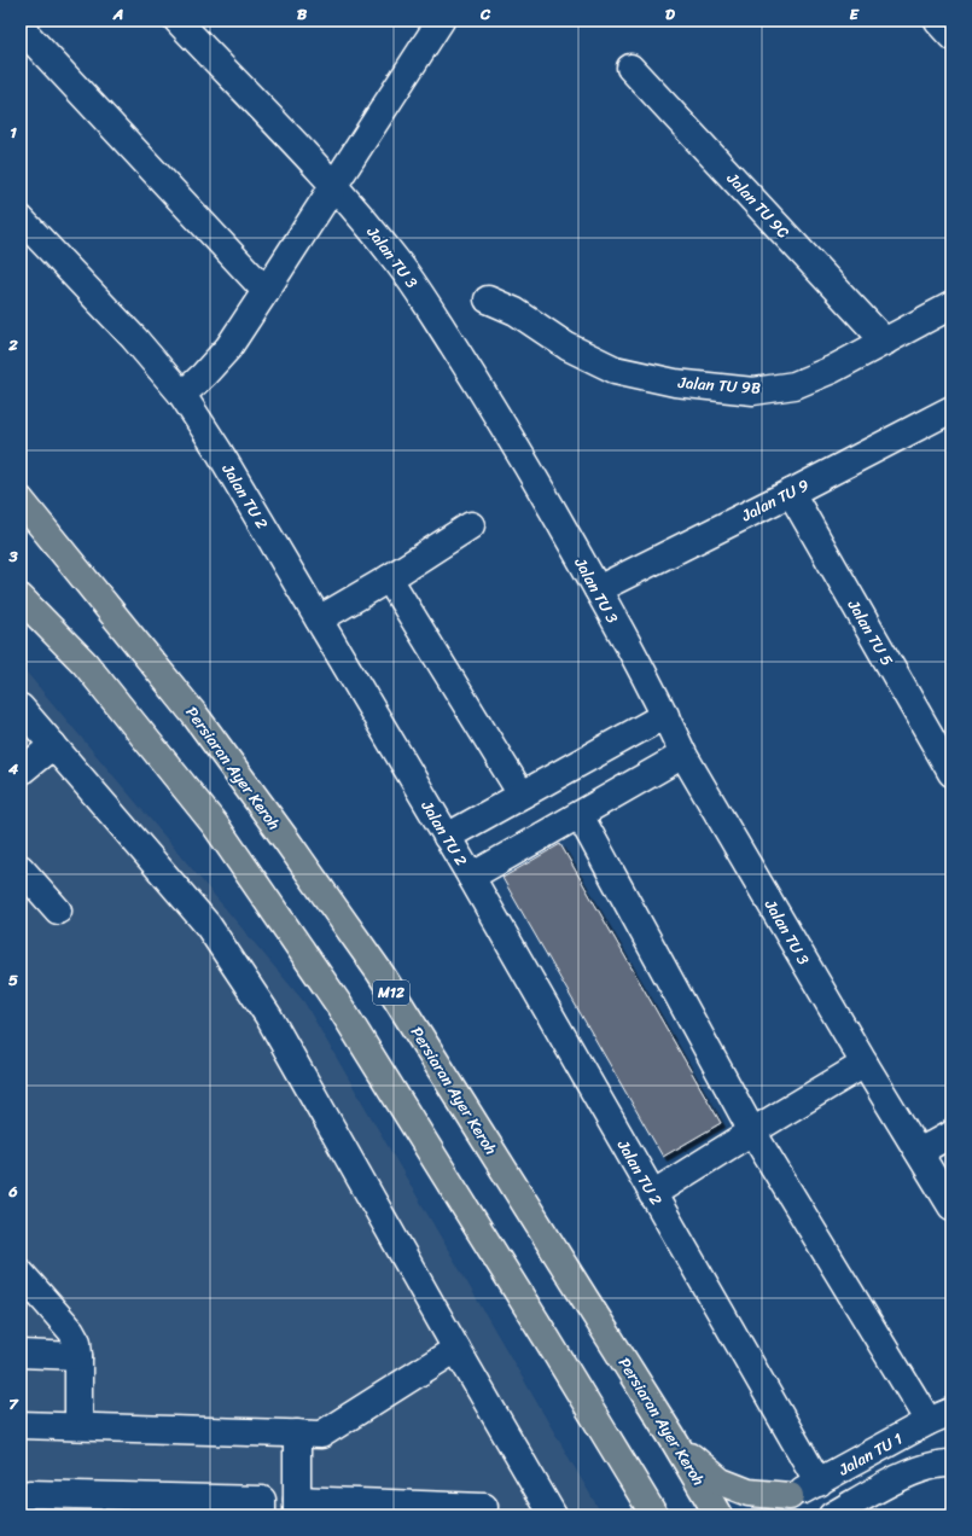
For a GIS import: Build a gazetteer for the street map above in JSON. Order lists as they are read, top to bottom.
{
  "streets": {
    "main road": ["Persiaran Ayer Keroh", "M12"],
    "street": [
      "Jalan TU 9C",
      "Jalan TU 3",
      "Jalan TU 9B",
      "Jalan TU 2",
      "Jalan TU 9",
      "Jalan TU 5",
      "Jalan TU 1"
    ]
  },
  "crossings": [
    ["Jalan TU 9C", "Jalan TU 9B"],
    ["Jalan TU 3", "Jalan TU 9"],
    ["Jalan TU 2", "Jalan TU 1"],
    ["Jalan TU 9", "Jalan TU 5"]
  ],
  "grid": {
    "columns": [
      "A",
      "B",
      "C",
      "D",
      "E"
    ],
    "rows": [
      "1",
      "2",
      "3",
      "4",
      "5",
      "6",
      "7"
    ]
  }
}
